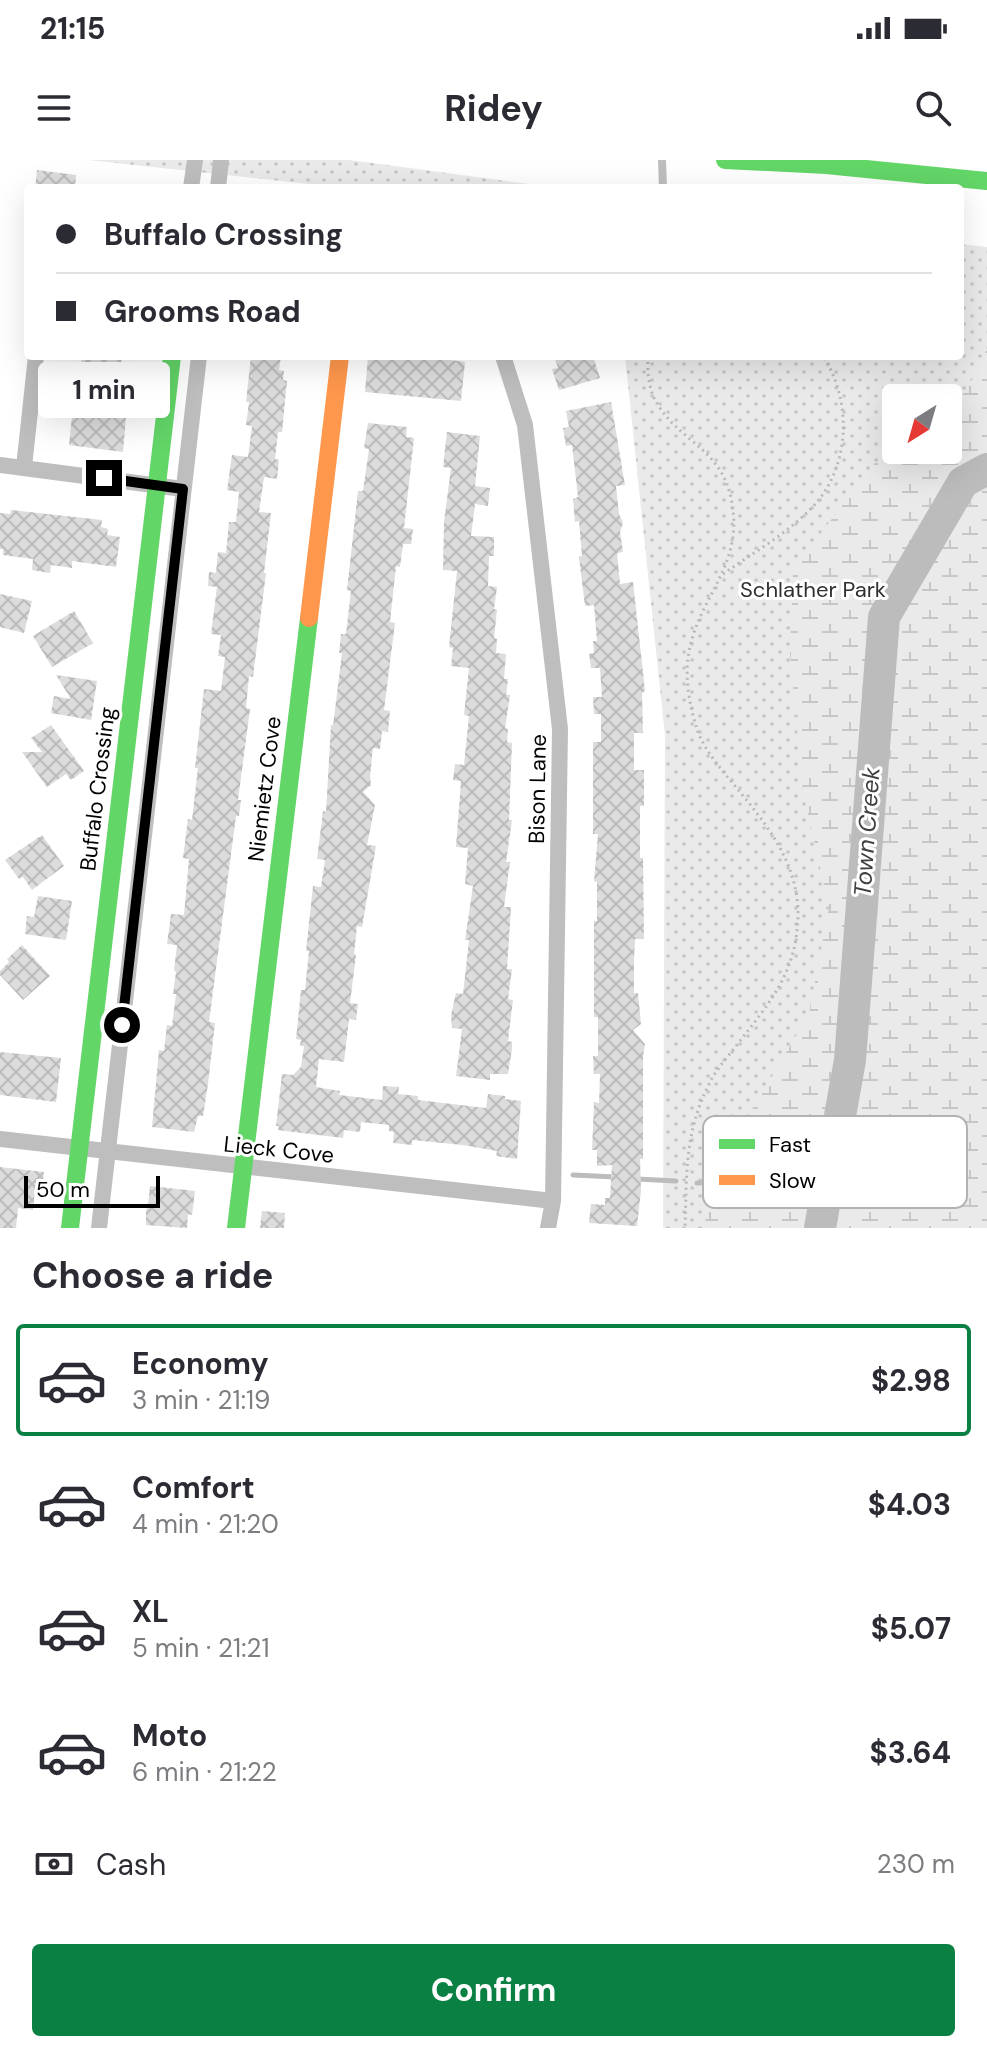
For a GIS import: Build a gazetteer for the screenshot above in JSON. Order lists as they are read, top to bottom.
{
  "streets": {
    "street": [
      "Buffalo Crossing",
      "Niemietz Cove",
      "Bison Lane",
      "Lieck Cove"
    ]
  },
  "crossings": [
    ["Buffalo Crossing", "Lieck Cove"],
    ["Niemietz Cove", "Lieck Cove"],
    ["Bison Lane", "Lieck Cove"]
  ],
  "water": ["Town Creek"],
  "parks": ["Schlather Park"],
  "legend": ["Fast", "Slow"],
  "scale_bar": "50 m",
  "north": "bottom left",
  "page": {
    "status": "21:15",
    "header": "Ridey",
    "banner": ["Buffalo Crossing", "Grooms Road"],
    "bubble": "1 min",
    "scale": "50 m",
    "heading": "Choose a ride",
    "list": [
      {
        "name": "Economy",
        "note": "3 min · 21:19",
        "value": "$2.98"
      },
      {
        "name": "Comfort",
        "note": "4 min · 21:20",
        "value": "$4.03"
      },
      {
        "name": "XL",
        "note": "5 min · 21:21",
        "value": "$5.07"
      },
      {
        "name": "Moto",
        "note": "6 min · 21:22",
        "value": "$3.64"
      }
    ],
    "pay": ["Cash", "230 m"],
    "buttons": "Confirm"
  }
}
